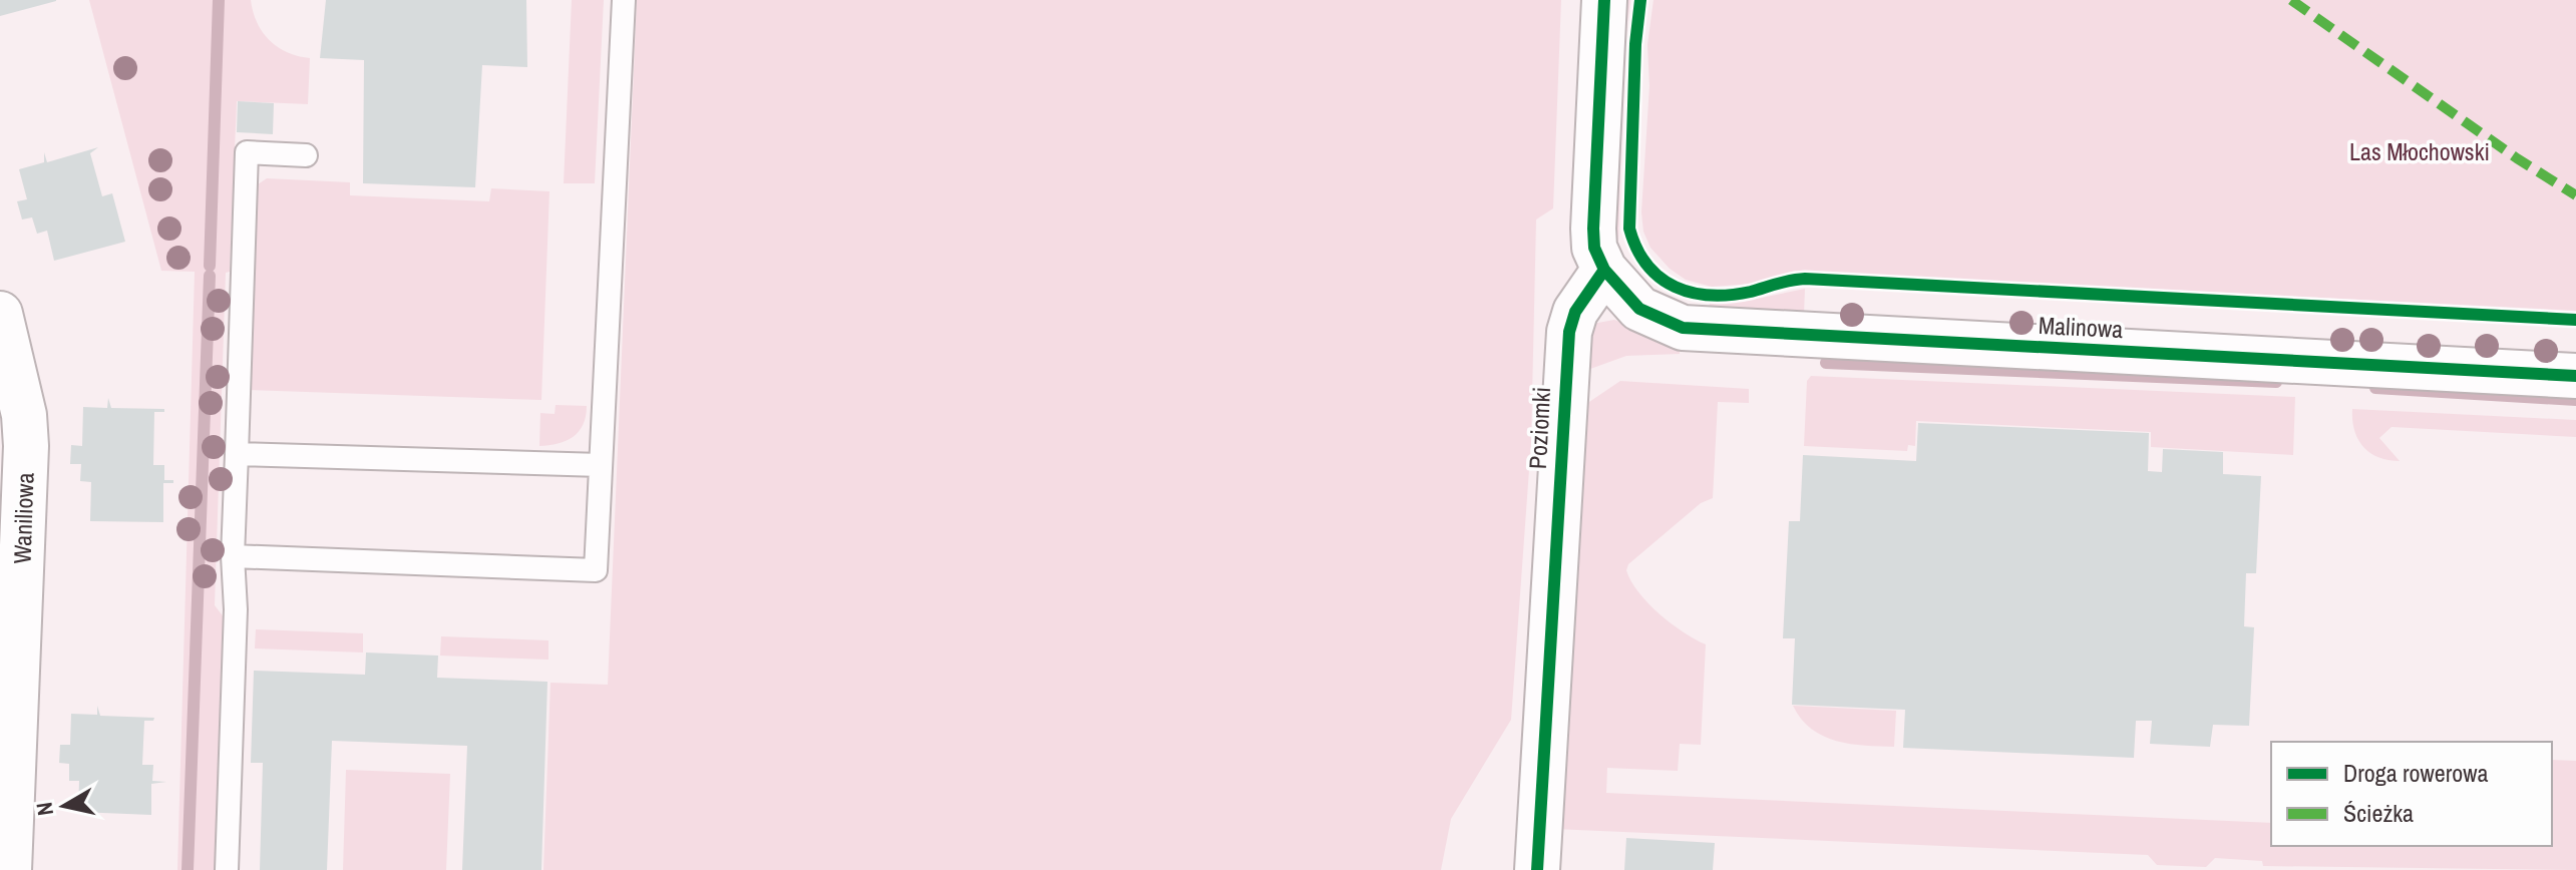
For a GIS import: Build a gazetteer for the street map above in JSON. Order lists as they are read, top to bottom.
{
  "streets": {
    "street": ["Malinowa", "Poziomki", "Waniliowa"]
  },
  "crossings": [
    ["Malinowa", "Poziomki"]
  ],
  "parks": ["Las Młochowski"],
  "legend": ["Droga rowerowa", "Ścieżka"],
  "north": "left"
}
